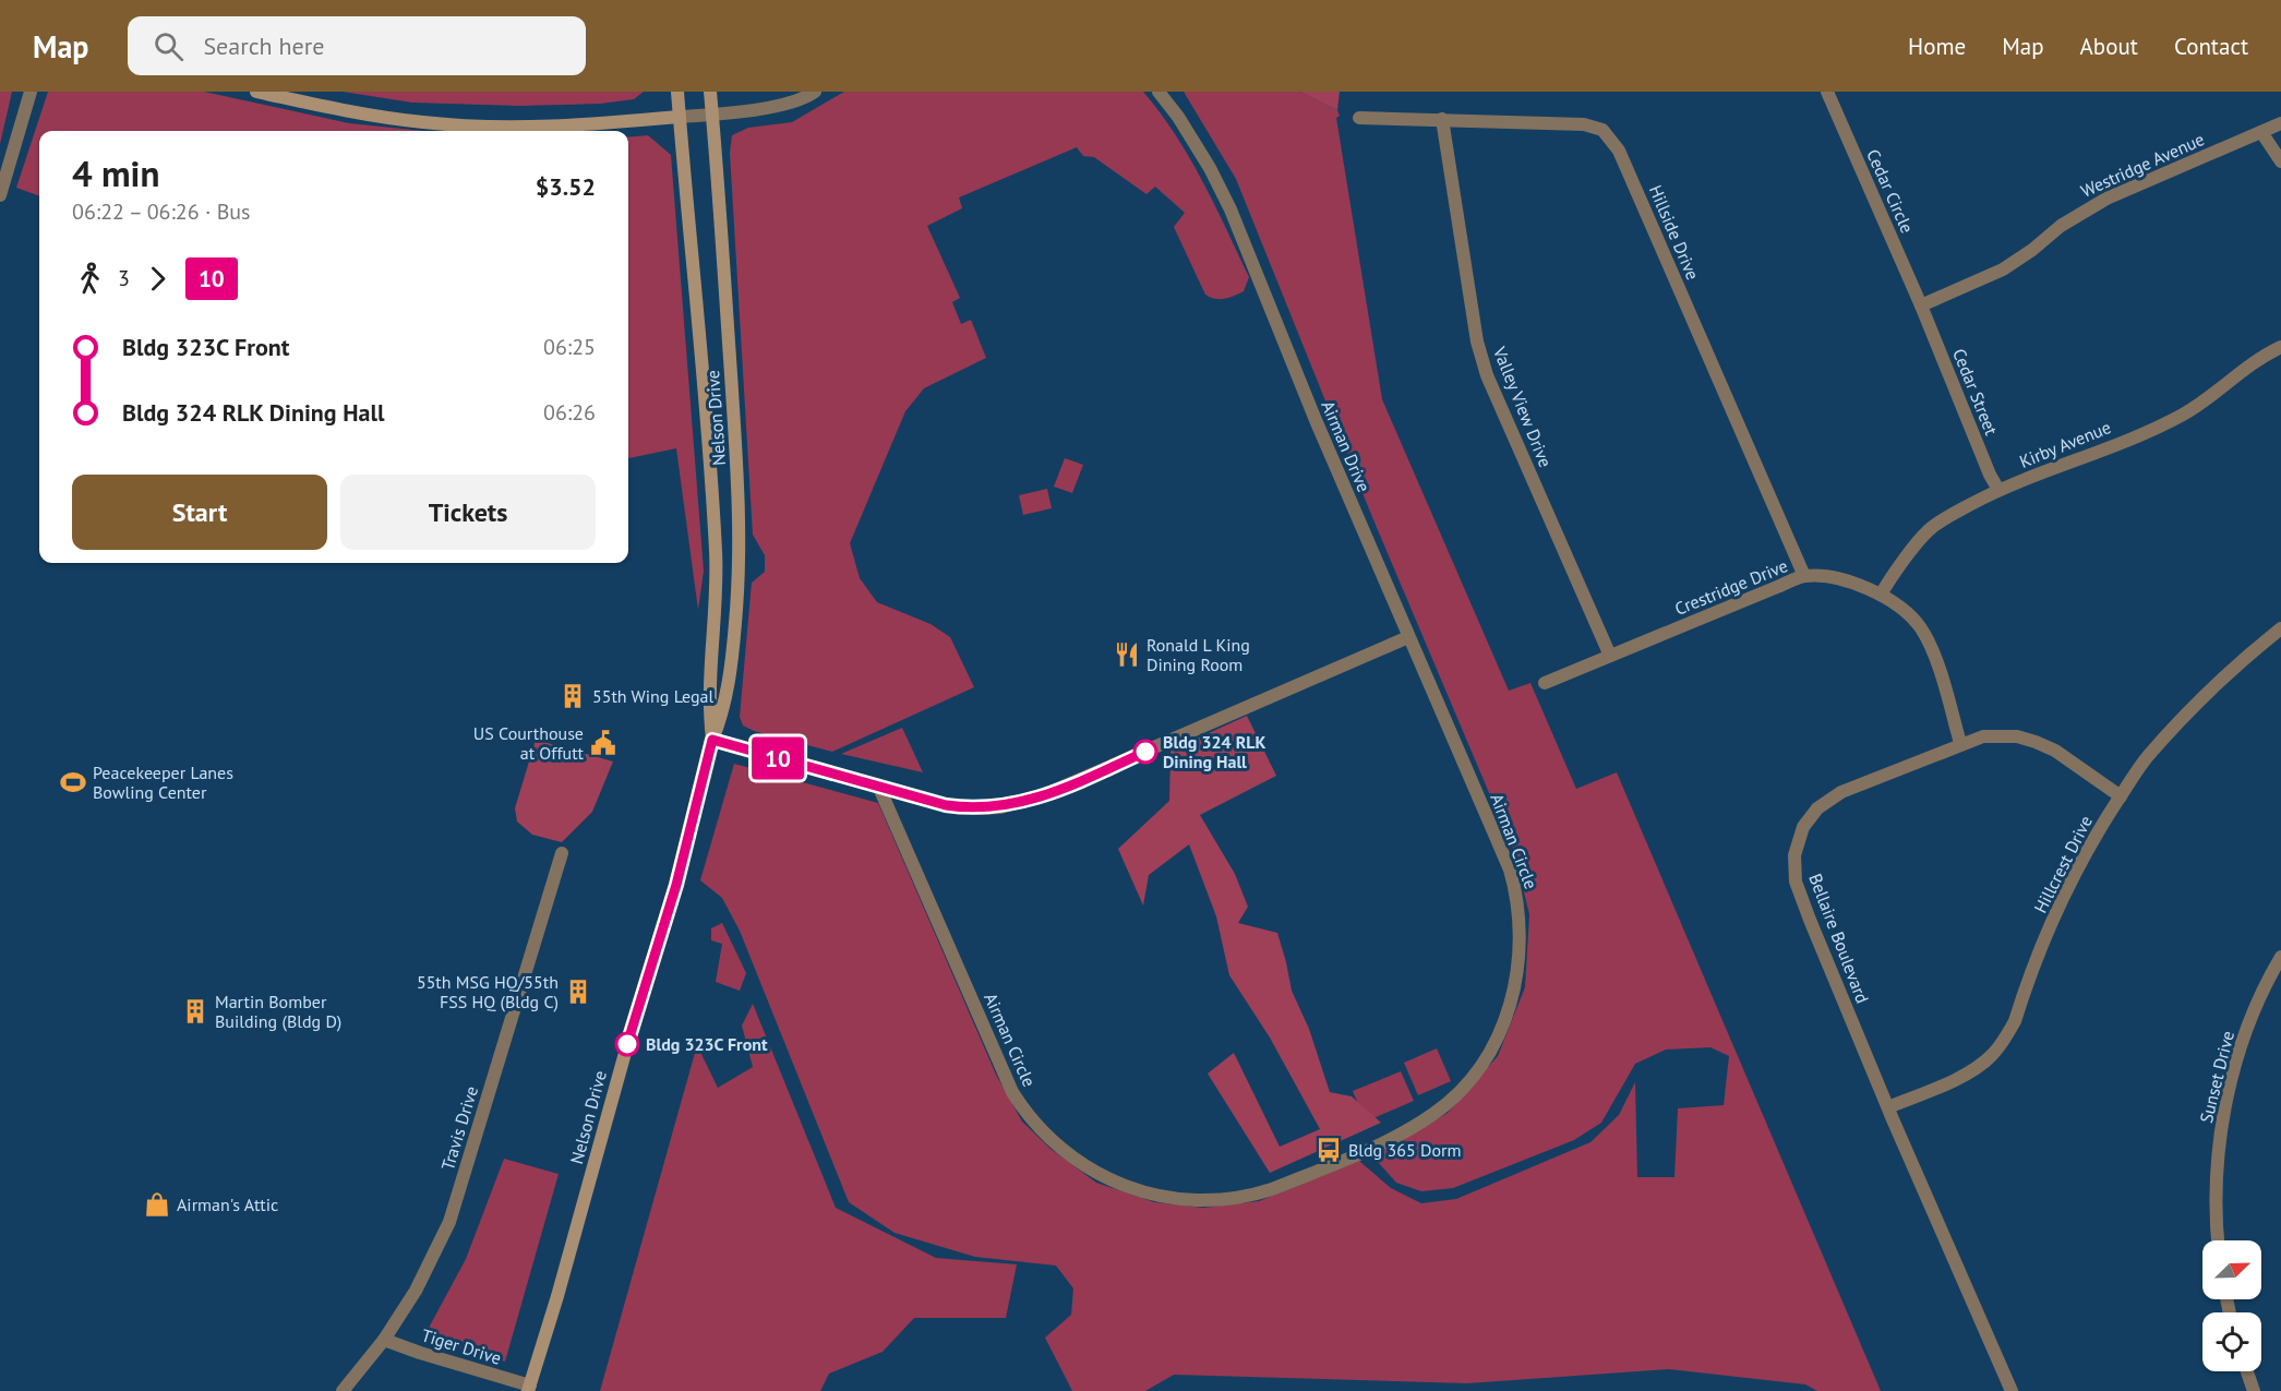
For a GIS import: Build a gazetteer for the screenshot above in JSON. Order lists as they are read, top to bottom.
{
  "streets": {
    "street": [
      "Westridge Avenue",
      "Cedar Circle",
      "Hillside Drive",
      "Cedar Street",
      "Valley View Drive",
      "Nelson Drive",
      "Kirby Avenue",
      "Airman Drive",
      "Crestridge Drive",
      "Airman Circle",
      "Hillcrest Drive",
      "Bellaire Boulevard",
      "Sunset Drive",
      "Travis Drive",
      "Tiger Drive"
    ]
  },
  "crossings": [
    ["Westridge Avenue", "Cedar Circle"],
    ["Westridge Avenue", "Cedar Street"],
    ["Cedar Circle", "Cedar Street"],
    ["Hillside Drive", "Valley View Drive"],
    ["Hillside Drive", "Crestridge Drive"],
    ["Cedar Street", "Kirby Avenue"],
    ["Valley View Drive", "Crestridge Drive"],
    ["Nelson Drive", "Tiger Drive"],
    ["Kirby Avenue", "Crestridge Drive"],
    ["Airman Drive", "Airman Circle"],
    ["Crestridge Drive", "Bellaire Boulevard"],
    ["Hillcrest Drive", "Bellaire Boulevard"],
    ["Travis Drive", "Tiger Drive"]
  ],
  "places": {
    "restaurant": ["Ronald L King Dining Room"],
    "building": ["55th Wing Legal", "55th MSG HQ/55th FSS HQ (Bldg C)", "Martin Bomber Building (Bldg D)"],
    "public building": ["US Courthouse at Offutt"],
    "other": ["Bldg 324 RLK Dining Hall", "Bldg 323C Front"],
    "sports": ["Peacekeeper Lanes Bowling Center"],
    "bus stop": ["Bldg 365 Dorm"],
    "shop": ["Airman's Attic"]
  },
  "lines": ["bus line 10"],
  "north": "top right",
  "page": {
    "header": "Map",
    "search": "Search here",
    "nav": [
      "Home",
      "Map",
      "About",
      "Contact"
    ],
    "on_map": "10",
    "heading": ["4 min", "06:22 – 06:26 · Bus", "$3.52"],
    "legs": ["3", "10"],
    "list": [
      {
        "name": "Bldg 323C Front",
        "value": "06:25"
      },
      {
        "name": "Bldg 324 RLK Dining Hall",
        "value": "06:26"
      }
    ],
    "buttons": ["Start", "Tickets"]
  }
}
